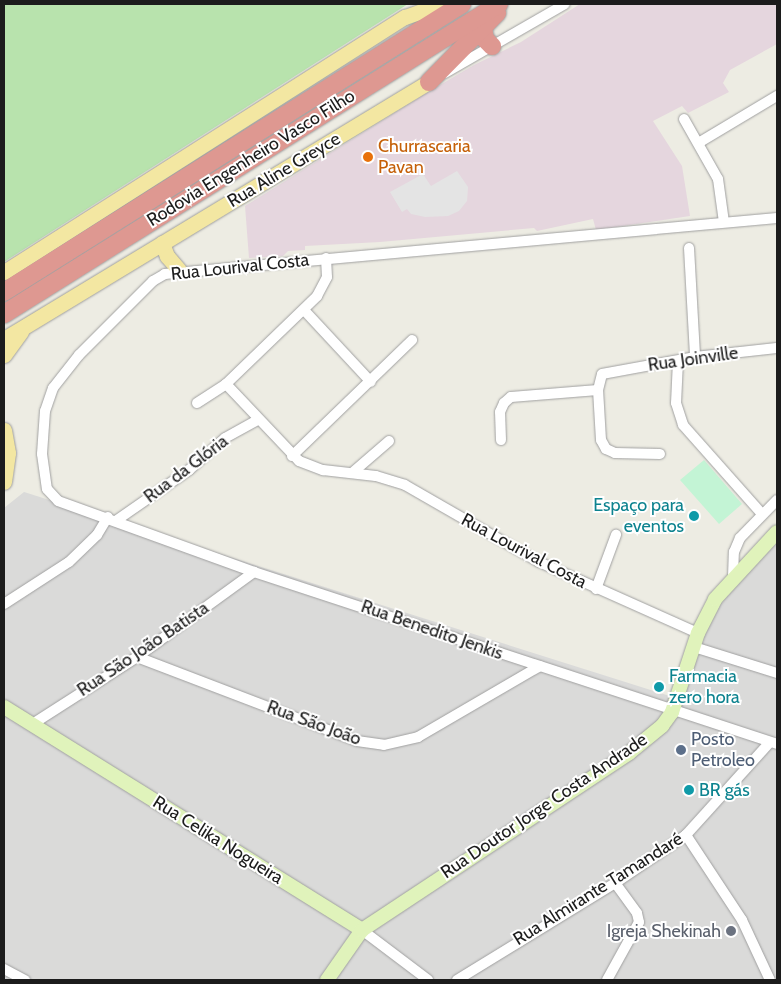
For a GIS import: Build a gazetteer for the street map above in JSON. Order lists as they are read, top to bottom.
{
  "streets": {
    "highway": ["Rodovia Engenheiro Vasco Filho"],
    "main road": ["Rua Aline Greyce", "Rua Doutor Jorge Costa Andrade", "Rua Celika Nogueira"],
    "street": [
      "Rua Lourival Costa",
      "Rua Joinville",
      "Rua da Glória",
      "Rua Benedito Jenkis",
      "Rua São João Batista",
      "Rua São João",
      "Rua Almirante Tamandaré"
    ]
  },
  "crossings": [
    ["Rua Lourival Costa", "Rua da Glória"],
    ["Rua Lourival Costa", "Rua Benedito Jenkis"],
    ["Rua Lourival Costa", "Rua Doutor Jorge Costa Andrade"],
    ["Rua da Glória", "Rua Benedito Jenkis"],
    ["Rua Benedito Jenkis", "Rua São João Batista"],
    ["Rua Benedito Jenkis", "Rua São João"],
    ["Rua Benedito Jenkis", "Rua Doutor Jorge Costa Andrade"],
    ["Rua Benedito Jenkis", "Rua Almirante Tamandaré"],
    ["Rua São João Batista", "Rua São João"],
    ["Rua São João Batista", "Rua Celika Nogueira"],
    ["Rua Doutor Jorge Costa Andrade", "Rua Celika Nogueira"]
  ],
  "places": [
    "Churrascaria Pavan",
    "Espaço para eventos",
    "Farmacia zero hora",
    "Posto Petroleo",
    "BR gás",
    "Igreja Shekinah"
  ]
}
